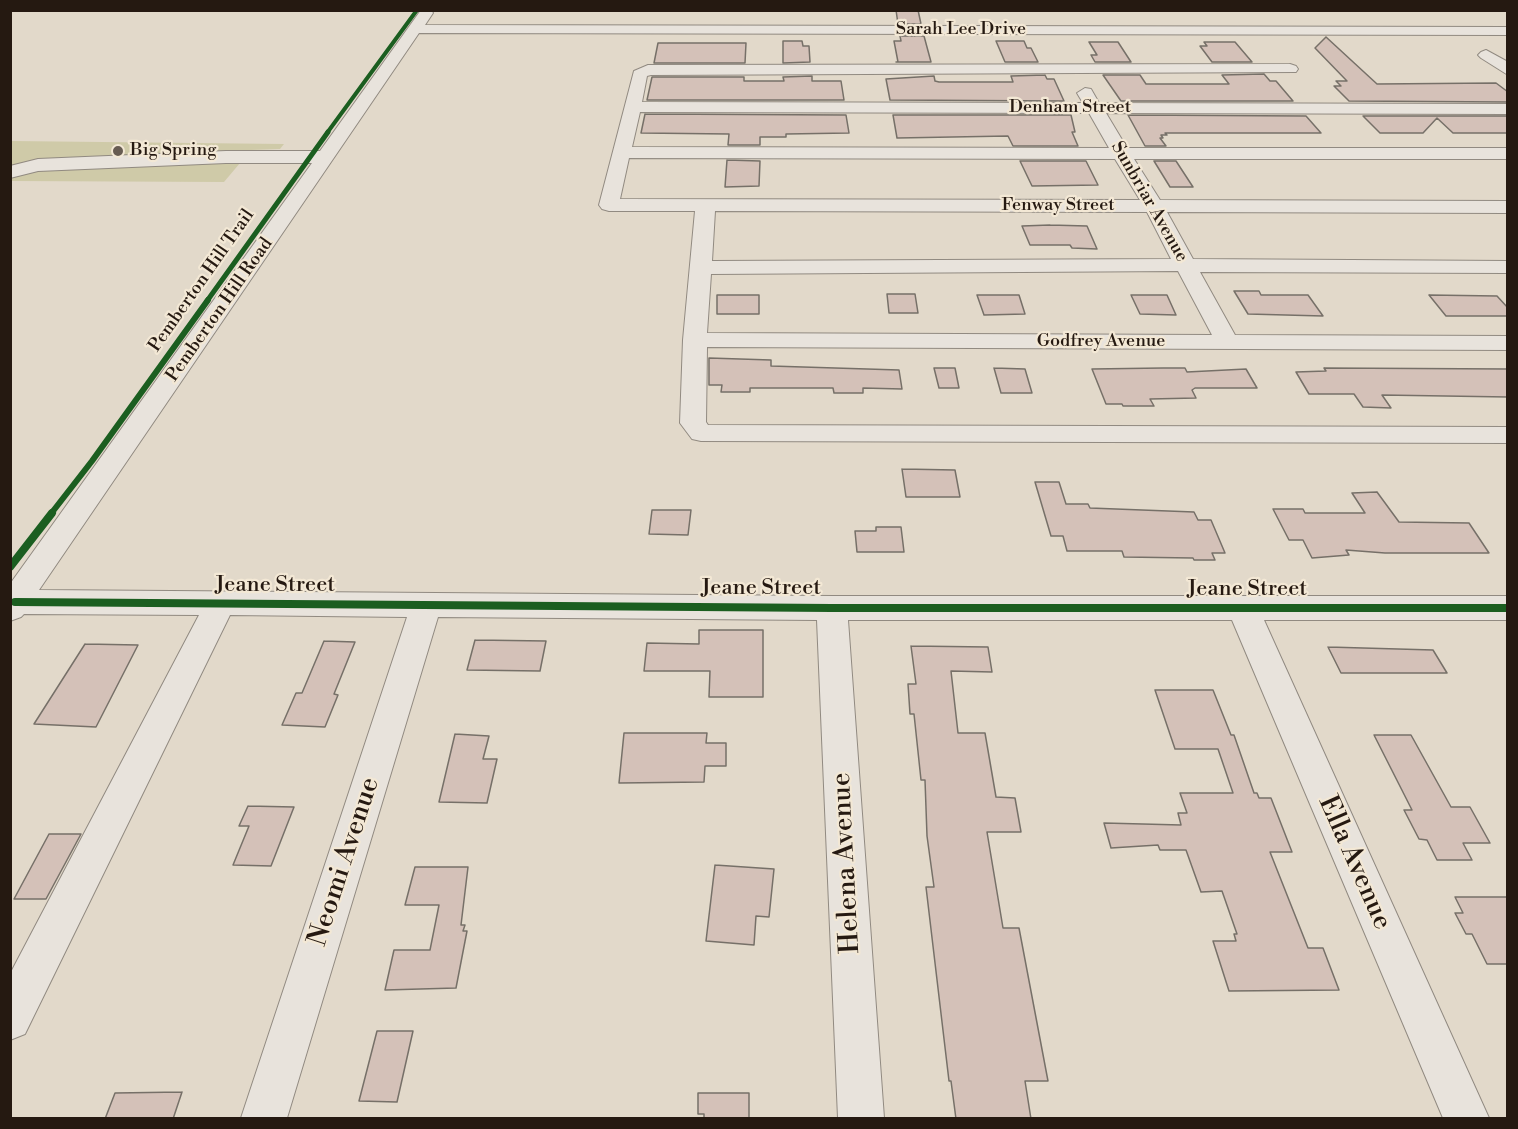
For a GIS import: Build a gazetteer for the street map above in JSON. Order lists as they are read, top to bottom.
{
  "streets": {
    "street": [
      "Sarah Lee Drive",
      "Denham Street",
      "Sunbriar Avenue",
      "Fenway Street",
      "Pemberton Hill Road",
      "Godfrey Avenue",
      "Jeane Street",
      "Neomi Avenue",
      "Helena Avenue",
      "Ella Avenue"
    ],
    "cycle path": ["Pemberton Hill Trail"]
  },
  "crossings": [
    ["Sarah Lee Drive", "Sunbriar Avenue"],
    ["Sarah Lee Drive", "Pemberton Hill Road"],
    ["Denham Street", "Sunbriar Avenue"],
    ["Sunbriar Avenue", "Fenway Street"],
    ["Sunbriar Avenue", "Godfrey Avenue"],
    ["Pemberton Hill Road", "Jeane Street"],
    ["Jeane Street", "Neomi Avenue"],
    ["Jeane Street", "Helena Avenue"],
    ["Jeane Street", "Ella Avenue"]
  ],
  "places": ["Big Spring"]
}
